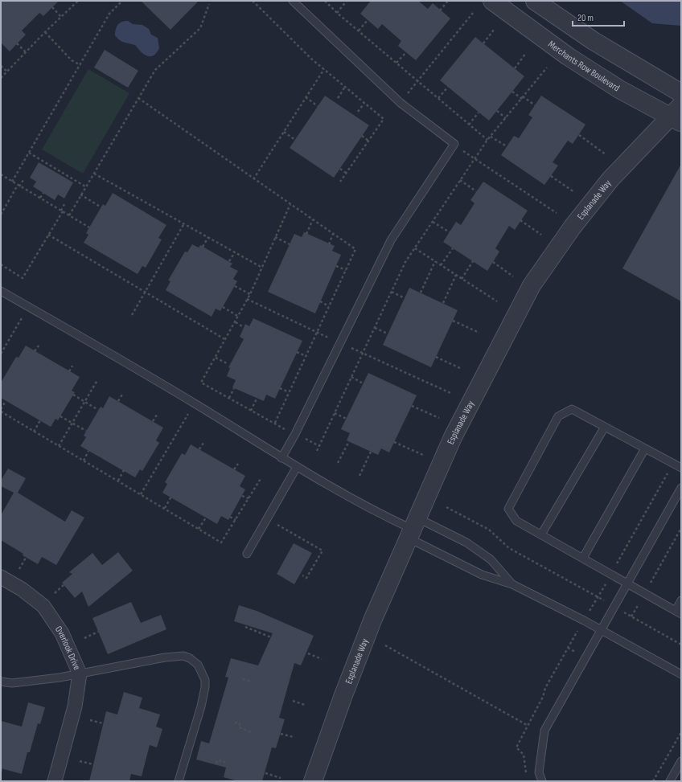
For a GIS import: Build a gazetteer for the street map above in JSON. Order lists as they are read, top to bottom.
{
  "streets": {
    "street": ["Merchants Row Boulevard", "Esplanade Way", "Overlook Drive"]
  },
  "crossings": [
    ["Merchants Row Boulevard", "Esplanade Way"]
  ],
  "scale_bar": "20 m"
}
